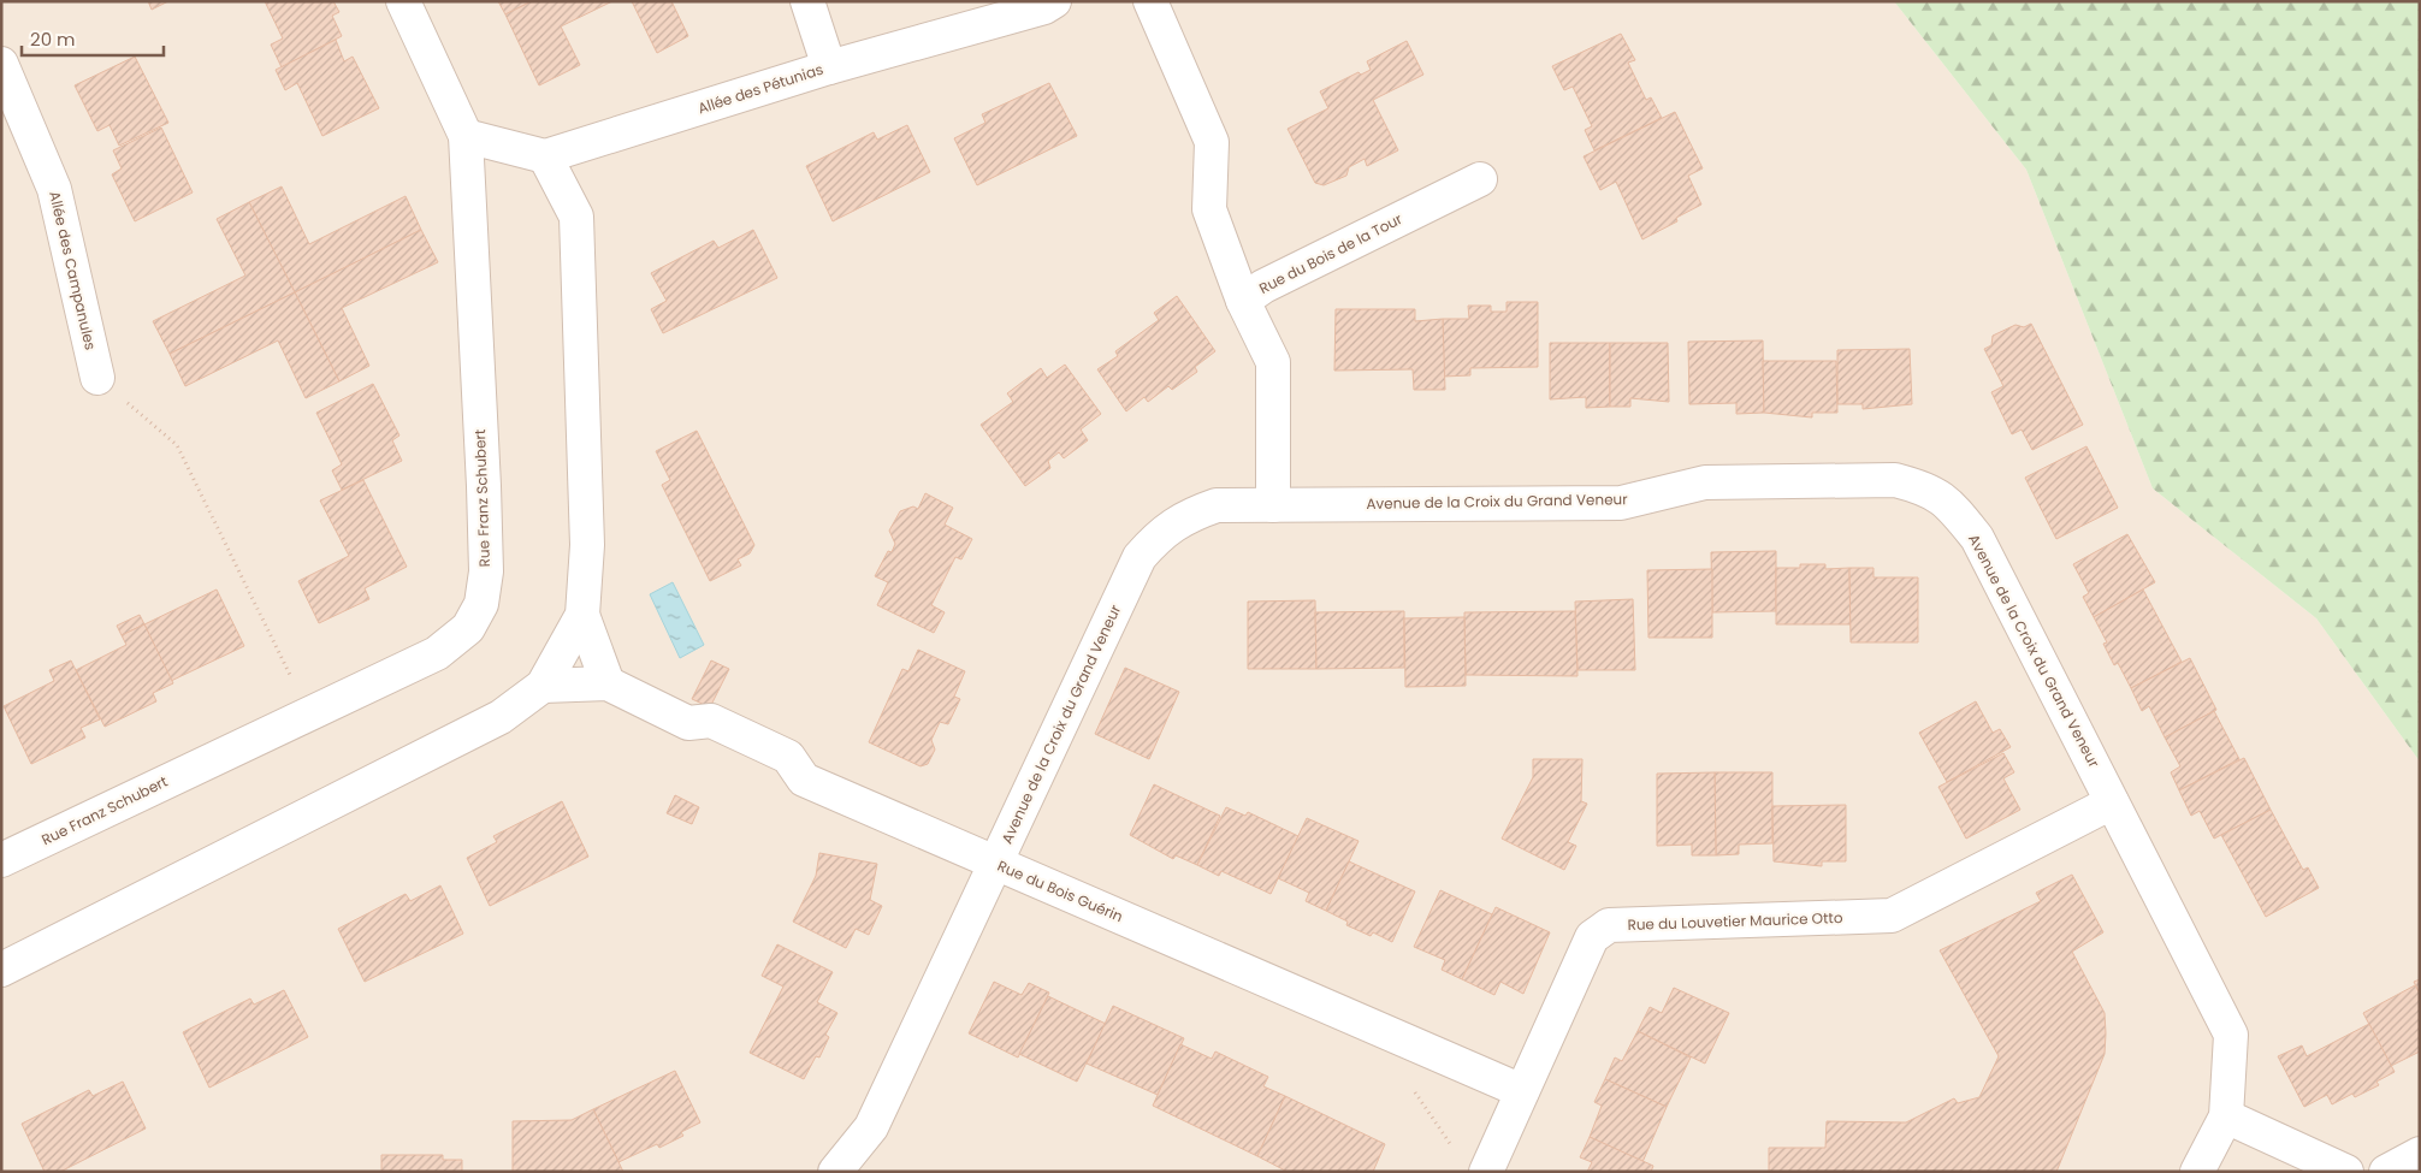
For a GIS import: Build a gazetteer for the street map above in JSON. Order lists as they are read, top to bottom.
{
  "streets": {
    "street": [
      "Allée des Pétunias",
      "Rue du Bois de la Tour",
      "Allée des Campanules",
      "Rue Franz Schubert",
      "Avenue de la Croix du Grand Veneur",
      "Rue du Bois Guérin",
      "Rue du Louvetier Maurice Otto"
    ]
  },
  "crossings": [
    ["Rue du Bois de la Tour", "Avenue de la Croix du Grand Veneur"],
    ["Avenue de la Croix du Grand Veneur", "Rue du Bois Guérin"],
    ["Avenue de la Croix du Grand Veneur", "Rue du Louvetier Maurice Otto"],
    ["Rue du Bois Guérin", "Rue du Louvetier Maurice Otto"]
  ],
  "scale_bar": "20 m"
}
